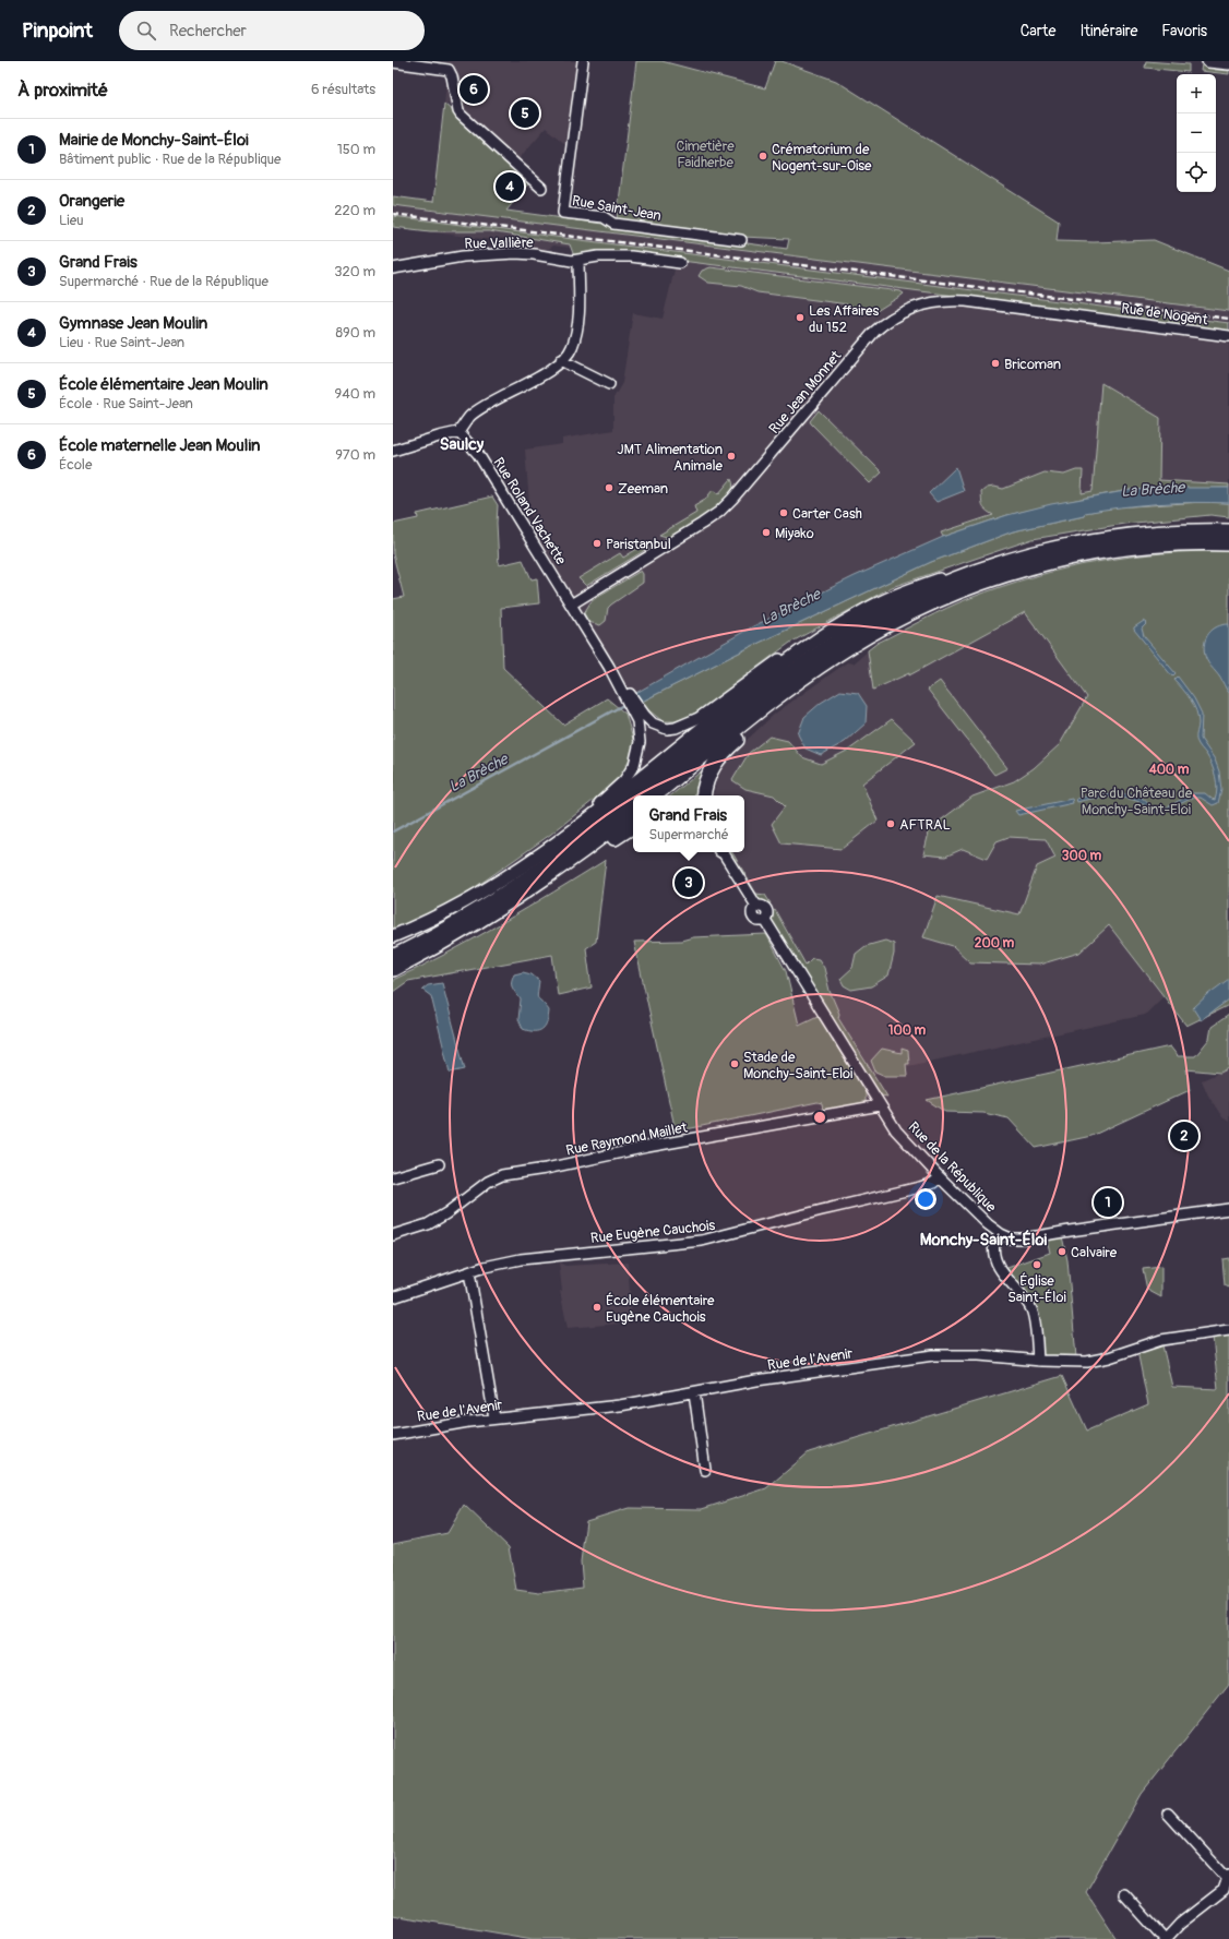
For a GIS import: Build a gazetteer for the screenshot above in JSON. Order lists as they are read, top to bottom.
{
  "streets": {
    "street": [
      "Rue Saint-Jean",
      "Rue Vallière",
      "Rue de Nogent",
      "Rue Jean Monnet",
      "Rue Roland Vachette",
      "Rue Raymond Maillet",
      "Rue de la République",
      "Rue Eugène Cauchois",
      "Rue de l'Avenir"
    ]
  },
  "crossings": [
    ["Rue de Nogent", "Rue Jean Monnet"],
    ["Rue Jean Monnet", "Rue Roland Vachette"],
    ["Rue Raymond Maillet", "Rue de la République"],
    ["Rue de la République", "Rue Eugène Cauchois"]
  ],
  "districts": ["Saulcy", "Monchy-Saint-Éloi"],
  "water": ["La Brèche"],
  "parks": ["Cimetière Faidherbe", "Parc du Château de Monchy-Saint-Eloi"],
  "places": [
    "Crématorium de Nogent-sur-Oise",
    "Les Affaires du 152",
    "Bricoman",
    "JMT Alimentation Animale",
    "Zeeman",
    "Carter Cash",
    "Miyako",
    "Paristanbul",
    "AFTRAL",
    "Stade de Monchy-Saint-Eloi",
    "Calvaire",
    "Église Saint-Éloi",
    "École élémentaire Eugène Cauchois"
  ],
  "page": {
    "header": "Pinpoint",
    "search": "Rechercher",
    "nav": ["Carte", "Itinéraire", "Favoris"],
    "heading": ["À proximité", "6 résultats"],
    "pins": [
      "6",
      "5",
      "4",
      "3",
      "2",
      "1"
    ],
    "map_buttons": ["+", "−"],
    "list": [
      {
        "mark": "1",
        "name": "Mairie de Monchy-Saint-Éloi",
        "note": "Bâtiment public · Rue de la République",
        "value": "150 m"
      },
      {
        "mark": "2",
        "name": "Orangerie",
        "note": "Lieu",
        "value": "220 m"
      },
      {
        "mark": "3",
        "name": "Grand Frais",
        "note": "Supermarché · Rue de la République",
        "value": "320 m"
      },
      {
        "mark": "4",
        "name": "Gymnase Jean Moulin",
        "note": "Lieu · Rue Saint-Jean",
        "value": "890 m"
      },
      {
        "mark": "5",
        "name": "École élémentaire Jean Moulin",
        "note": "École · Rue Saint-Jean",
        "value": "940 m"
      },
      {
        "mark": "6",
        "name": "École maternelle Jean Moulin",
        "note": "École",
        "value": "970 m"
      }
    ],
    "popup": ["Grand Frais", "Supermarché"]
  },
  "rings": [
    "400 m",
    "300 m",
    "200 m",
    "100 m"
  ]
}
